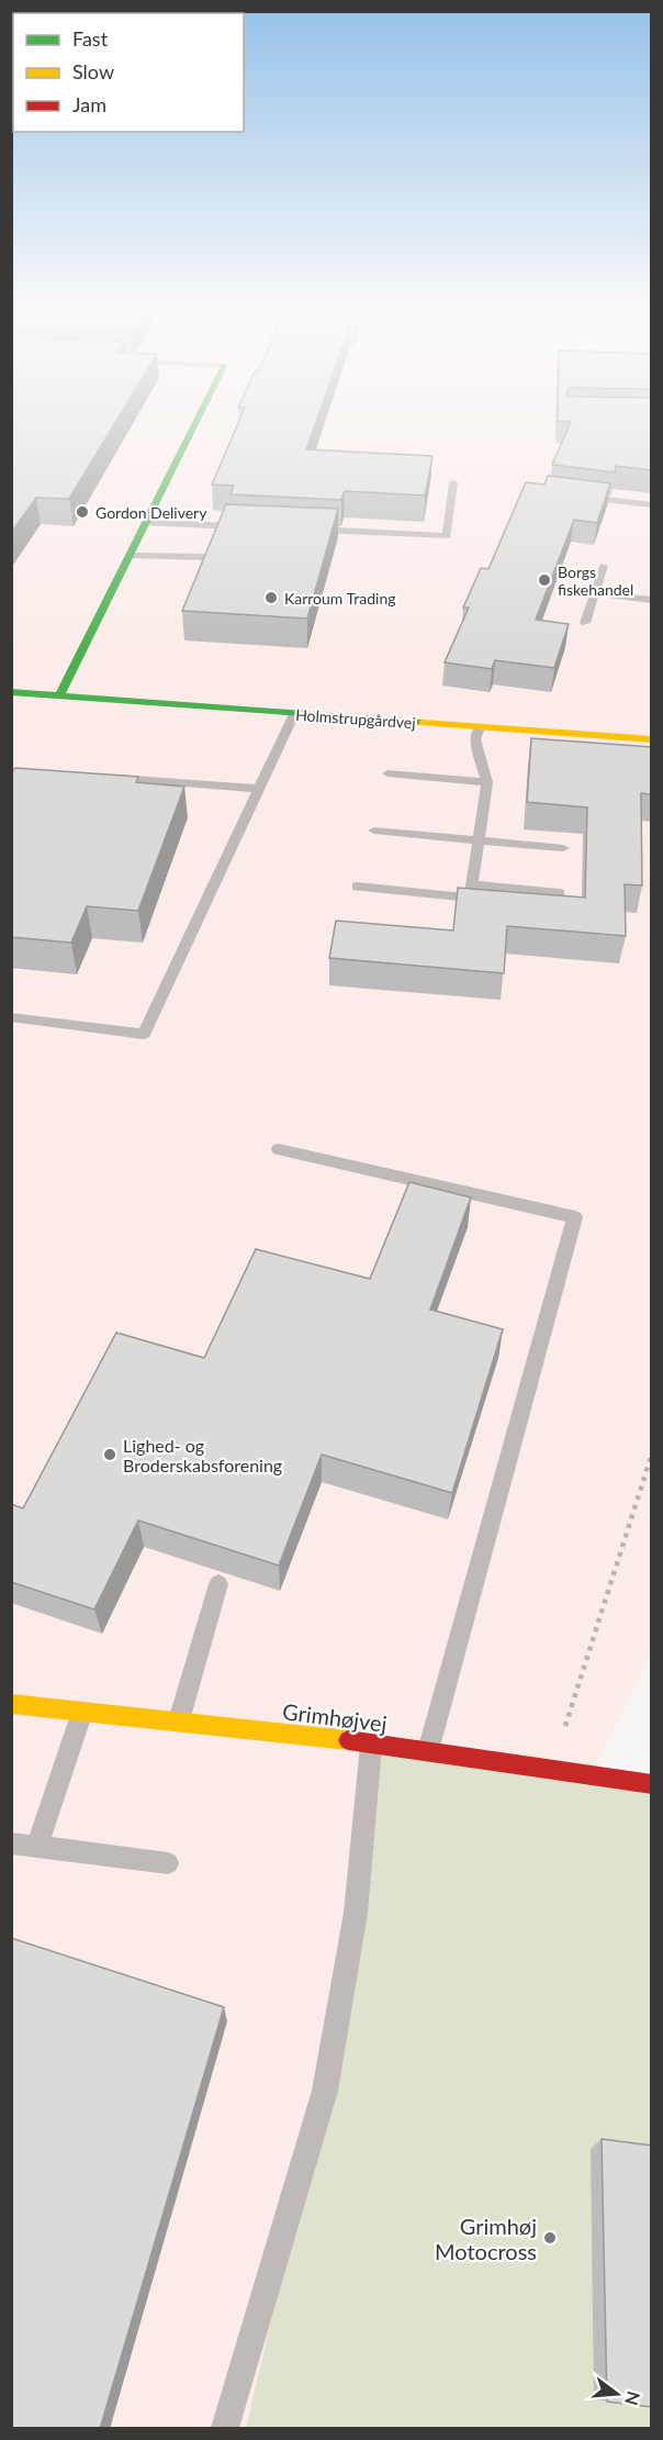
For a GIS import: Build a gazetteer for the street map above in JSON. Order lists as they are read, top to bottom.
{
  "streets": {
    "street": ["Holmstrupgårdvej", "Grimhøjvej"]
  },
  "places": [
    "Gordon Delivery",
    "Borgs fiskehandel",
    "Karroum Trading",
    "Lighed- og Broderskabsforening",
    "Grimhøj Motocross"
  ],
  "legend": ["Fast", "Slow", "Jam"],
  "north": "right"
}
